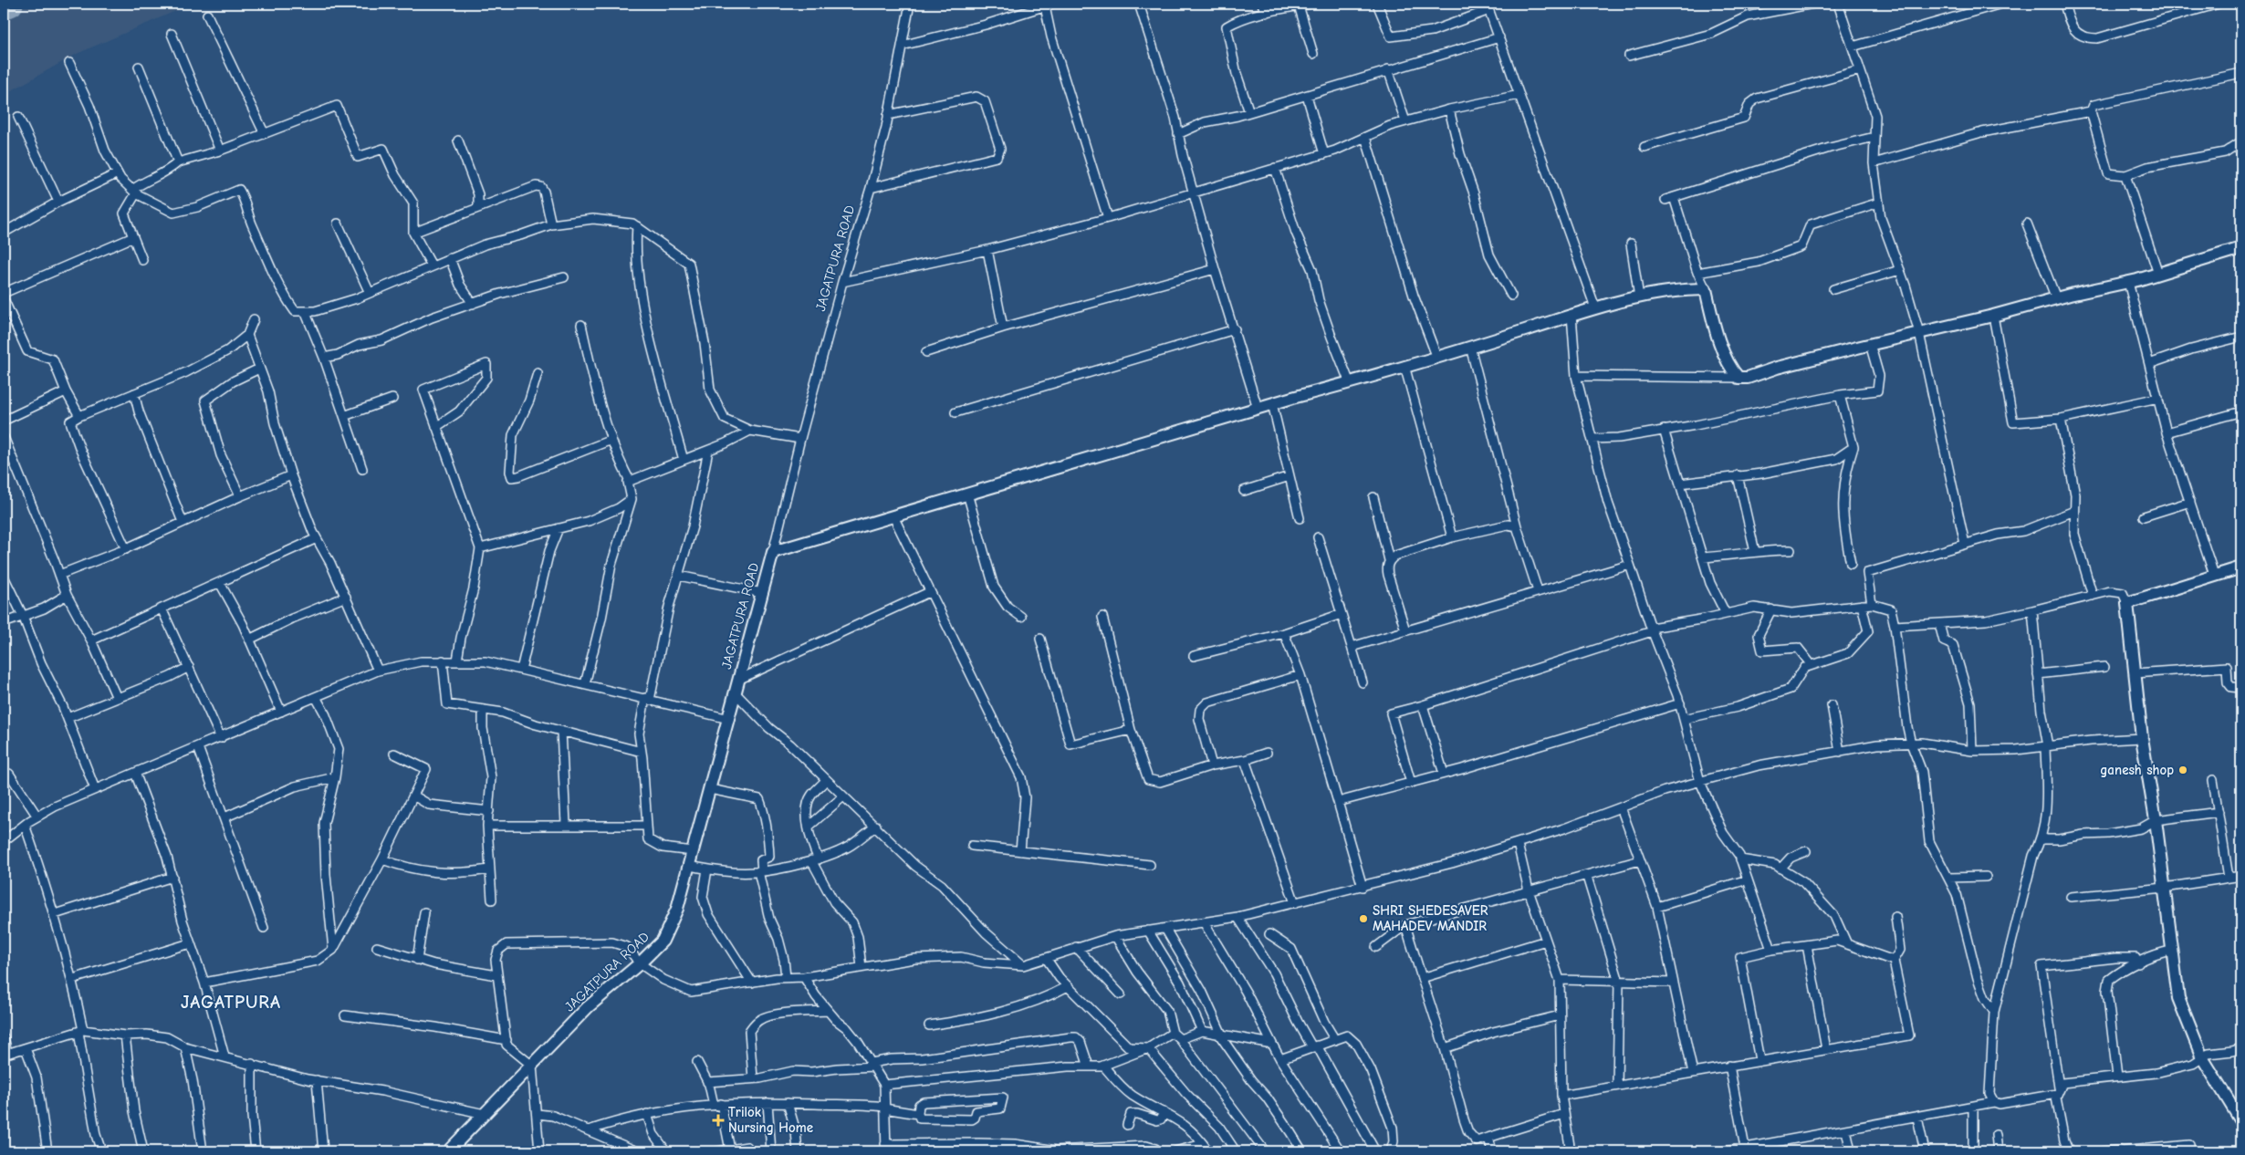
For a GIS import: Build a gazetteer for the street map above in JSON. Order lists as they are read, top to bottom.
{
  "streets": {
    "street": ["JAGATPURA ROAD"]
  },
  "districts": ["JAGATPURA"],
  "places": {
    "other": ["ganesh shop", "SHRI SHEDESAVER MAHADEV MANDIR"],
    "health": ["Trilok Nursing Home"]
  }
}
